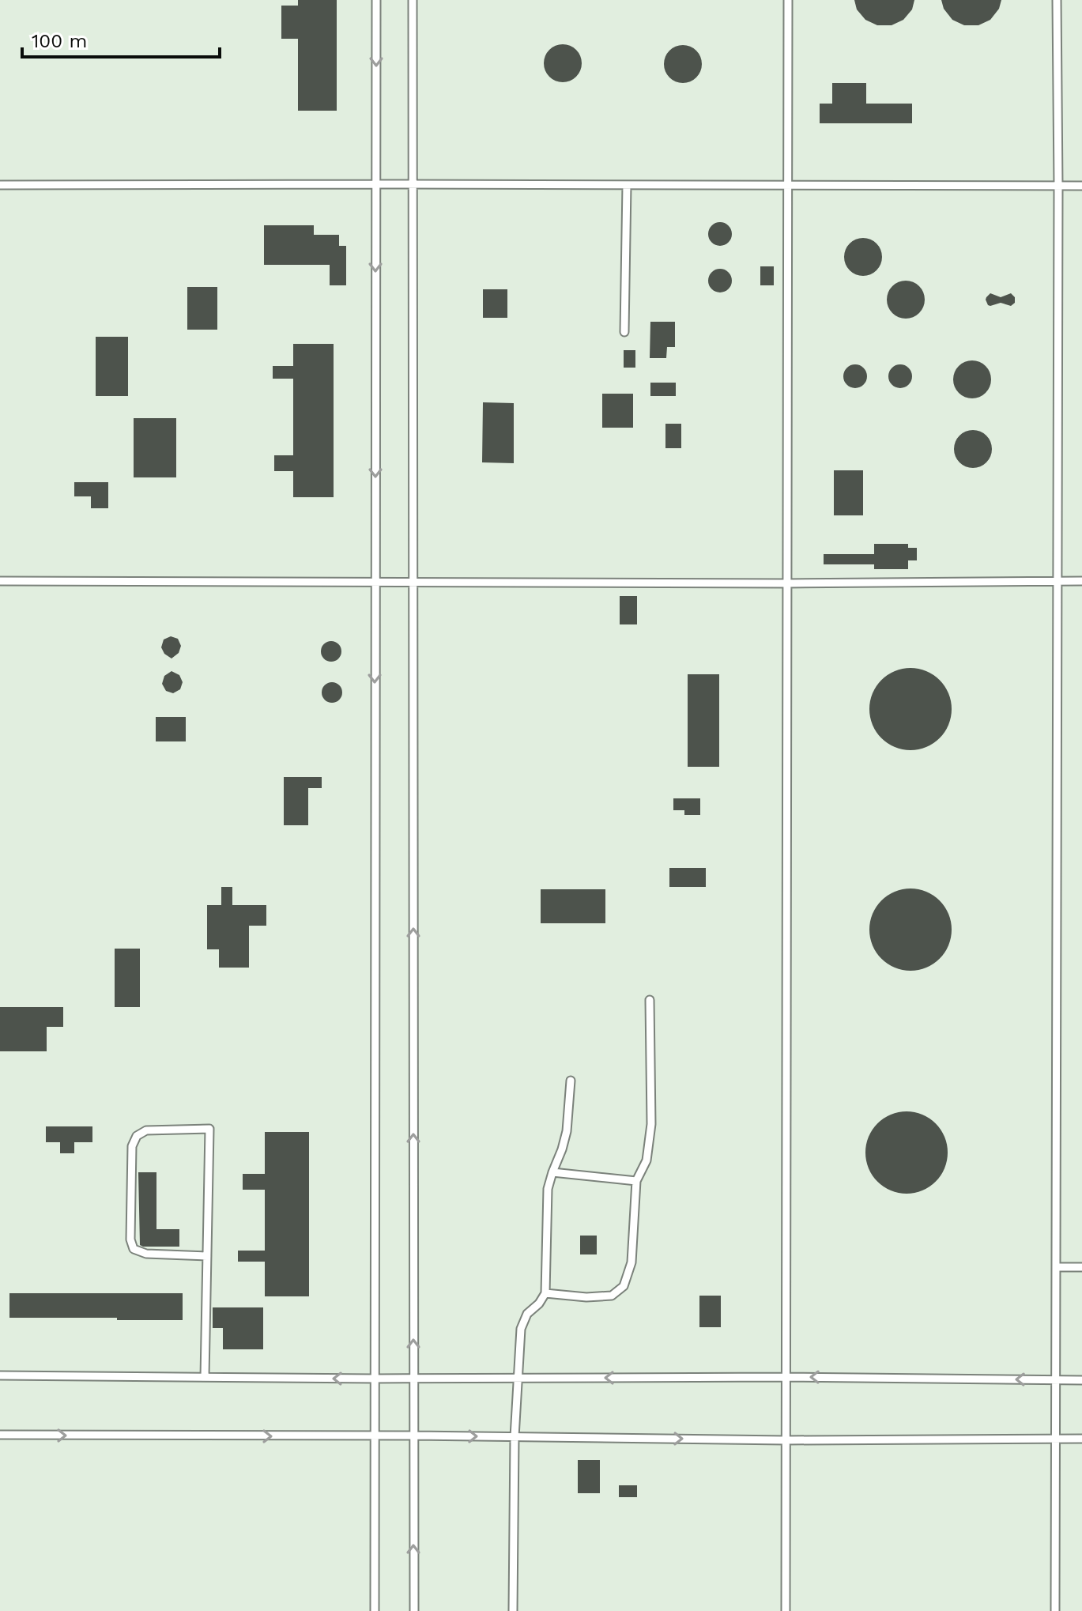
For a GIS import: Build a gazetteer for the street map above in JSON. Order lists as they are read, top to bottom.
{
  "scale_bar": "100 m"
}
